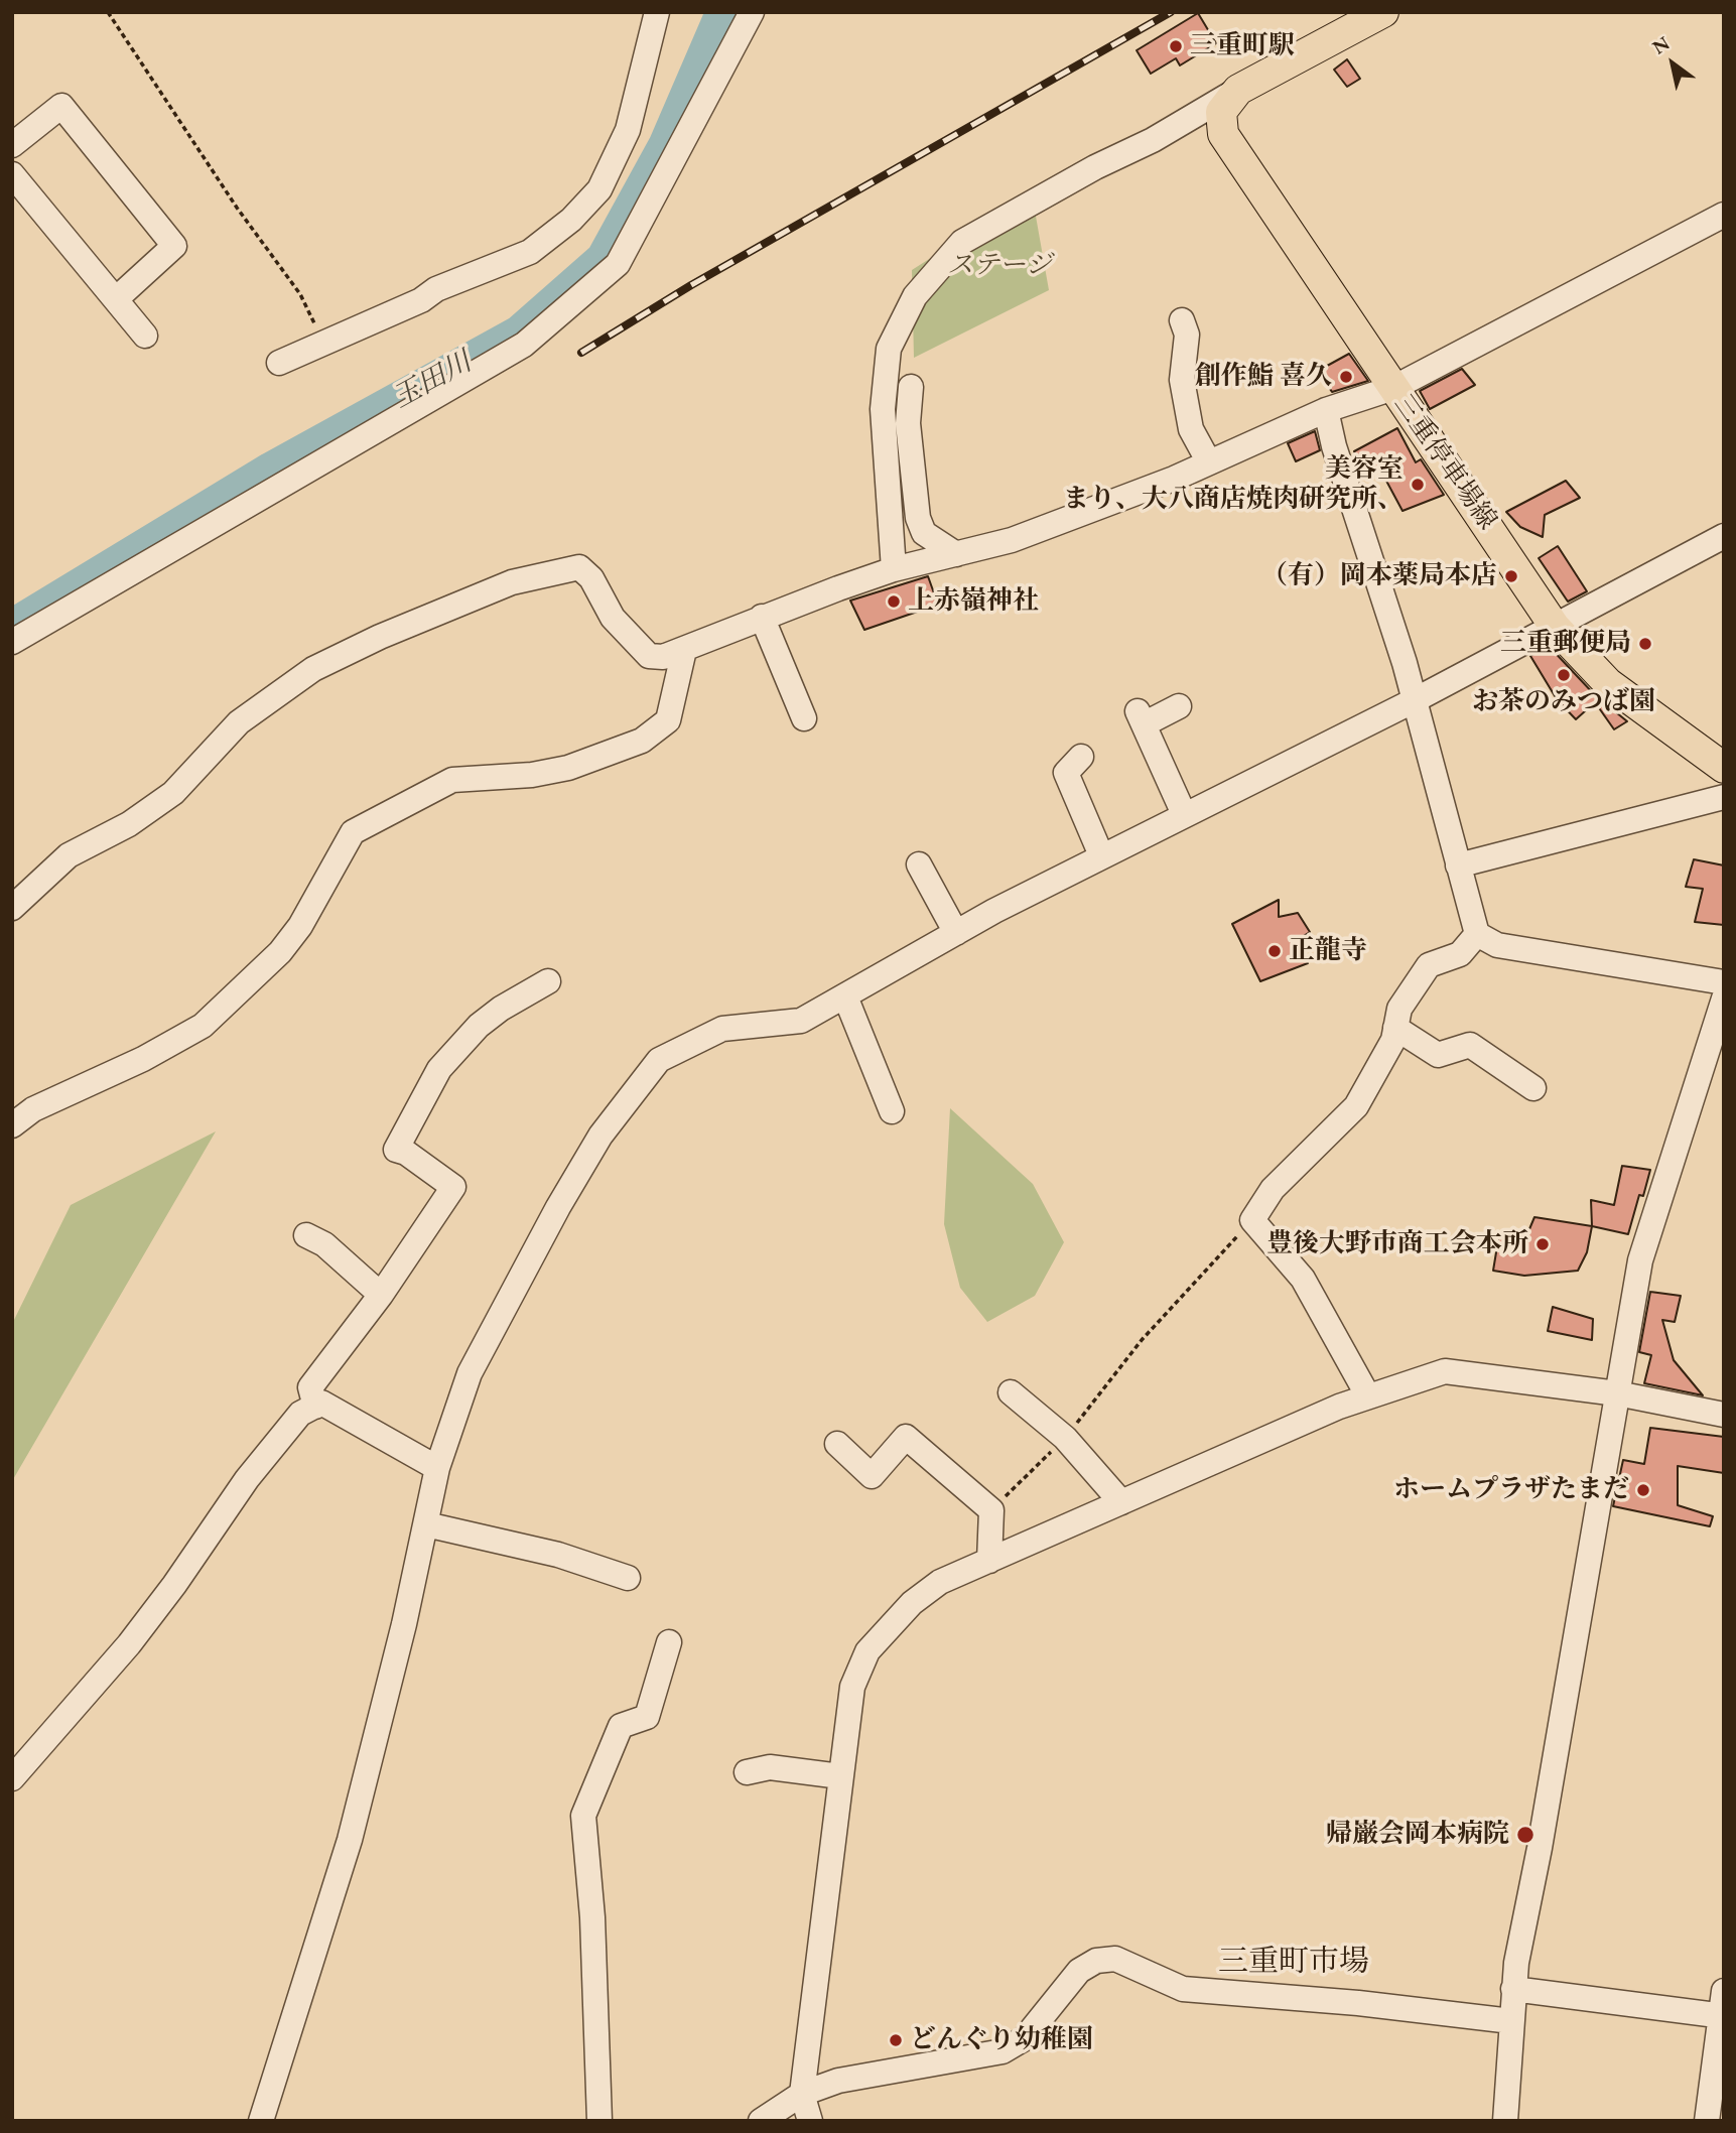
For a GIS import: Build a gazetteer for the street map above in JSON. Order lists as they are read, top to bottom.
{
  "streets": {
    "main road": ["三重停車場線"]
  },
  "districts": ["三重町市場"],
  "water": ["玉田川"],
  "parks": ["ステージ"],
  "places": [
    "三重町駅",
    "創作鮨 喜久",
    "美容室 まり、大八商店焼肉研究所、",
    "（有）岡本薬局本店",
    "上赤嶺神社",
    "三重郵便局",
    "お茶のみつば園",
    "正龍寺",
    "豊後大野市商工会本所",
    "ホームプラザたまだ",
    "帰巌会岡本病院",
    "どんぐり幼稚園"
  ],
  "north": "top left"
}
